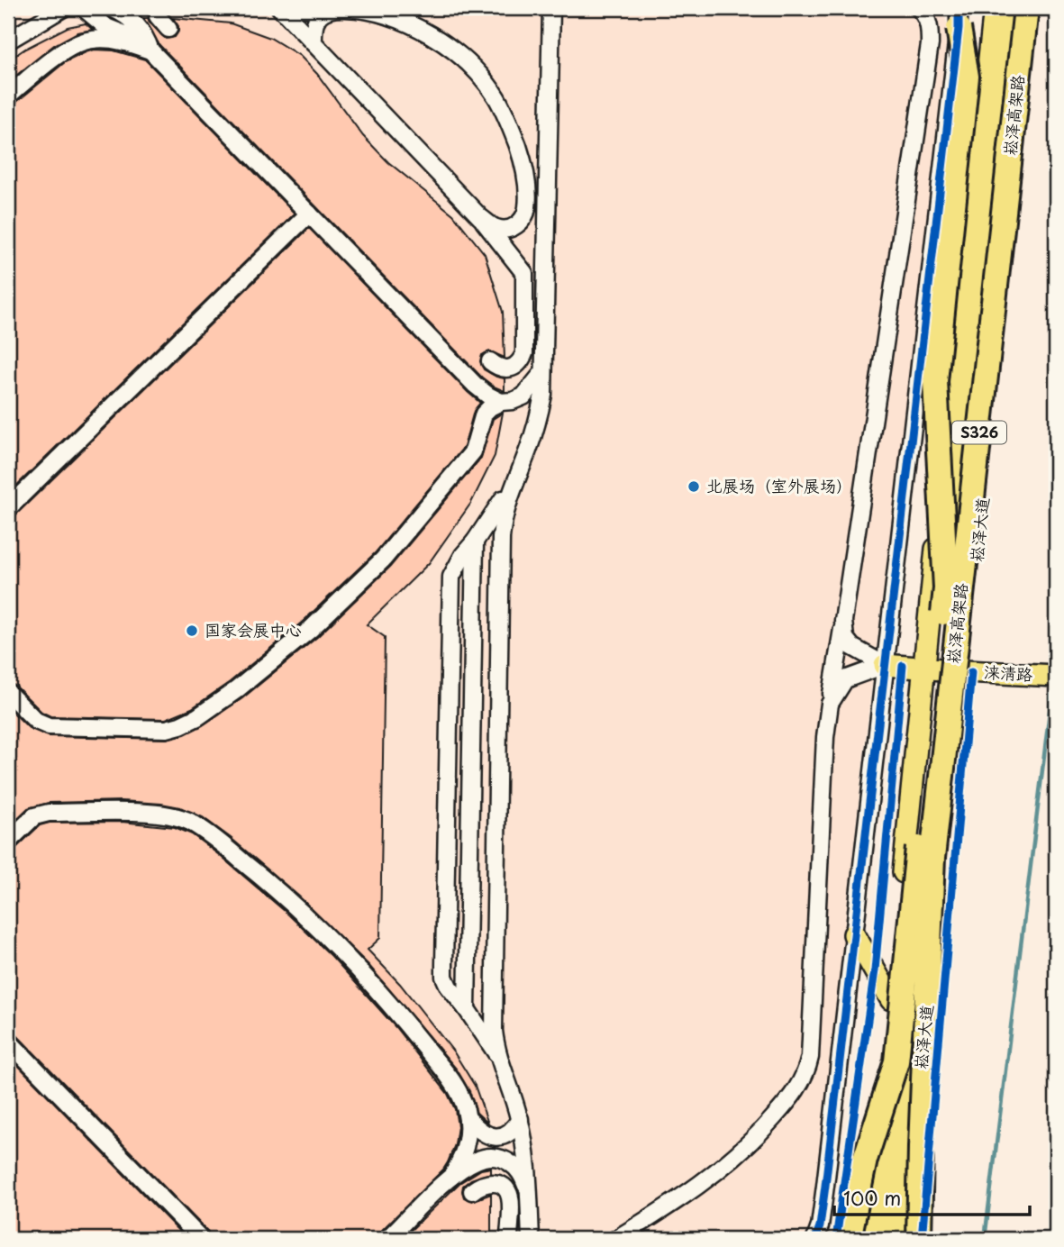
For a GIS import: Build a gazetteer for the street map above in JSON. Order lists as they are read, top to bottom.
{
  "streets": {
    "highway": ["崧泽高架路", "S326"],
    "main road": ["崧泽大道", "涞清路"]
  },
  "crossings": [
    ["崧泽大道", "涞清路"]
  ],
  "places": ["北展场（室外展场）", "国家会展中心"],
  "scale_bar": "100 m"
}
